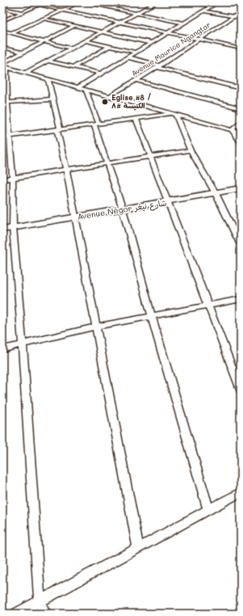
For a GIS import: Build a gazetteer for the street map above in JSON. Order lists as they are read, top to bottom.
{
  "streets": {
    "main road": ["Avenue Négor شارع نيغر"],
    "street": ["Avenue Maurice Ngangtar"]
  },
  "places": ["Eglise #8 / الكنيسة #٨"]
}
